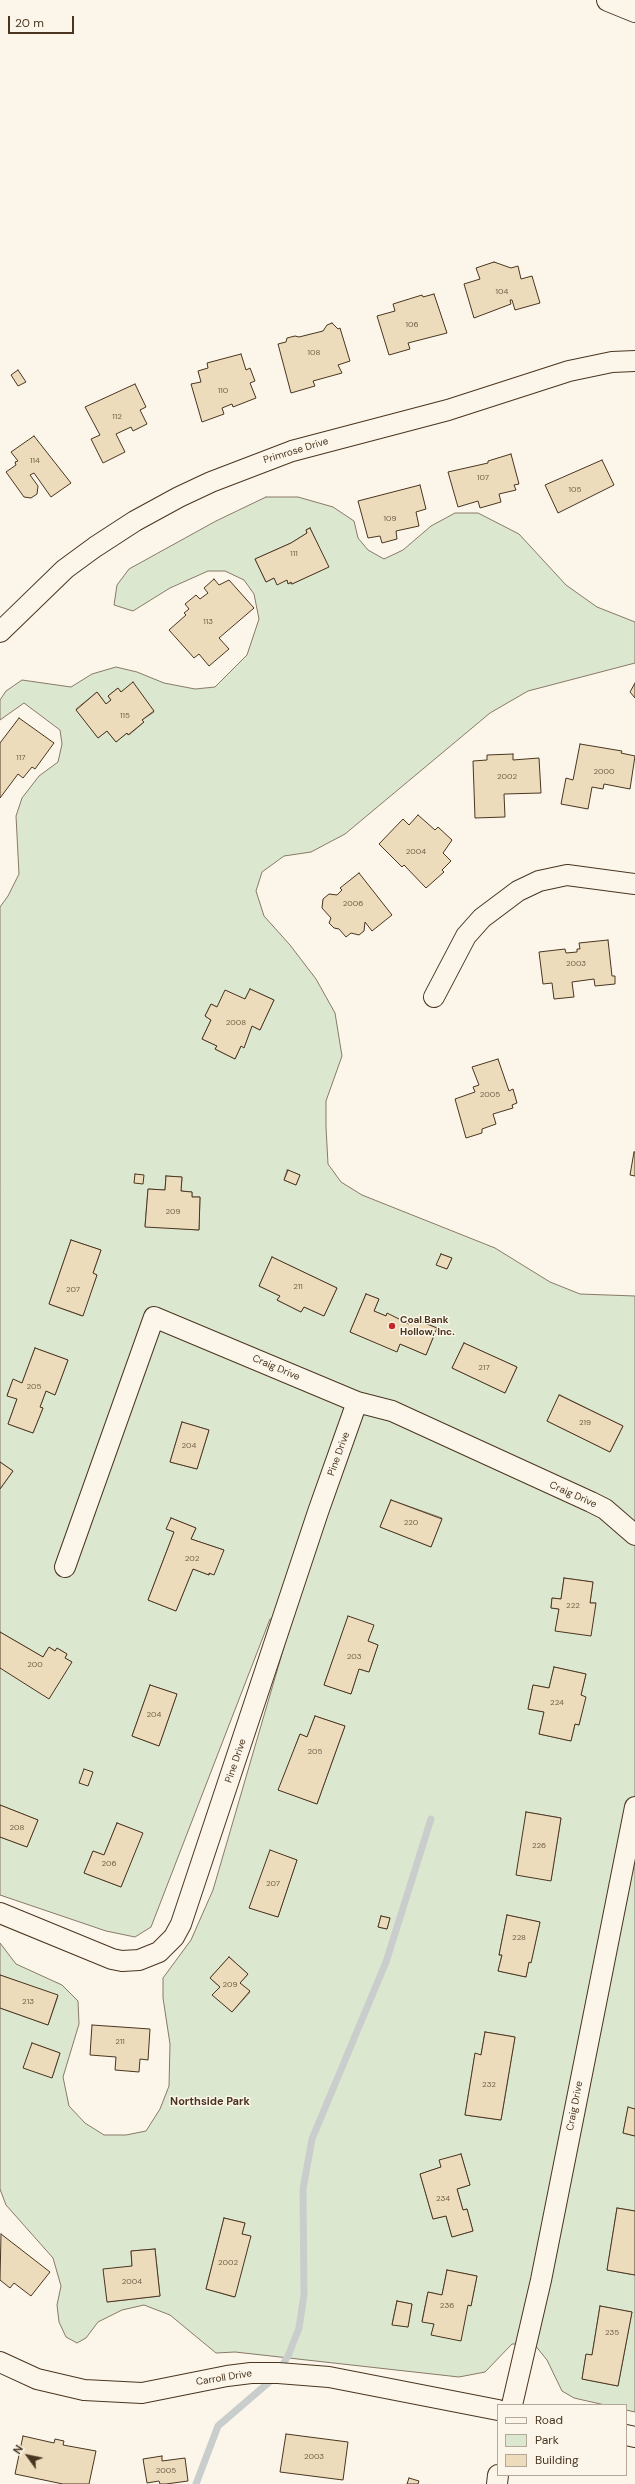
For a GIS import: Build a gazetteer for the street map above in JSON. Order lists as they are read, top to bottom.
{
  "streets": {
    "street": [
      "Primrose Drive",
      "Craig Drive",
      "Pine Drive",
      "Carroll Drive"
    ]
  },
  "crossings": [
    ["Craig Drive", "Pine Drive"]
  ],
  "districts": ["Northside Park"],
  "places": ["Coal Bank Hollow, Inc."],
  "house_numbers": [
    "104",
    "106",
    "108",
    "110",
    "112",
    "114",
    "107",
    "105",
    "109",
    "111",
    "113",
    "115",
    "117",
    "2000",
    "2002",
    "2004",
    "2006",
    "2003",
    "2008",
    "2005",
    "209",
    "211",
    "207",
    "217",
    "205",
    "219",
    "204",
    "220",
    "202",
    "222",
    "203",
    "200",
    "224",
    "204",
    "205",
    "208",
    "226",
    "206",
    "207",
    "228",
    "209",
    "213",
    "211",
    "232",
    "234",
    "2002",
    "2004",
    "236",
    "235",
    "2003",
    "2005"
  ],
  "legend": ["Road", "Park", "Building"],
  "scale_bar": "20 m",
  "north": "top left"
}
